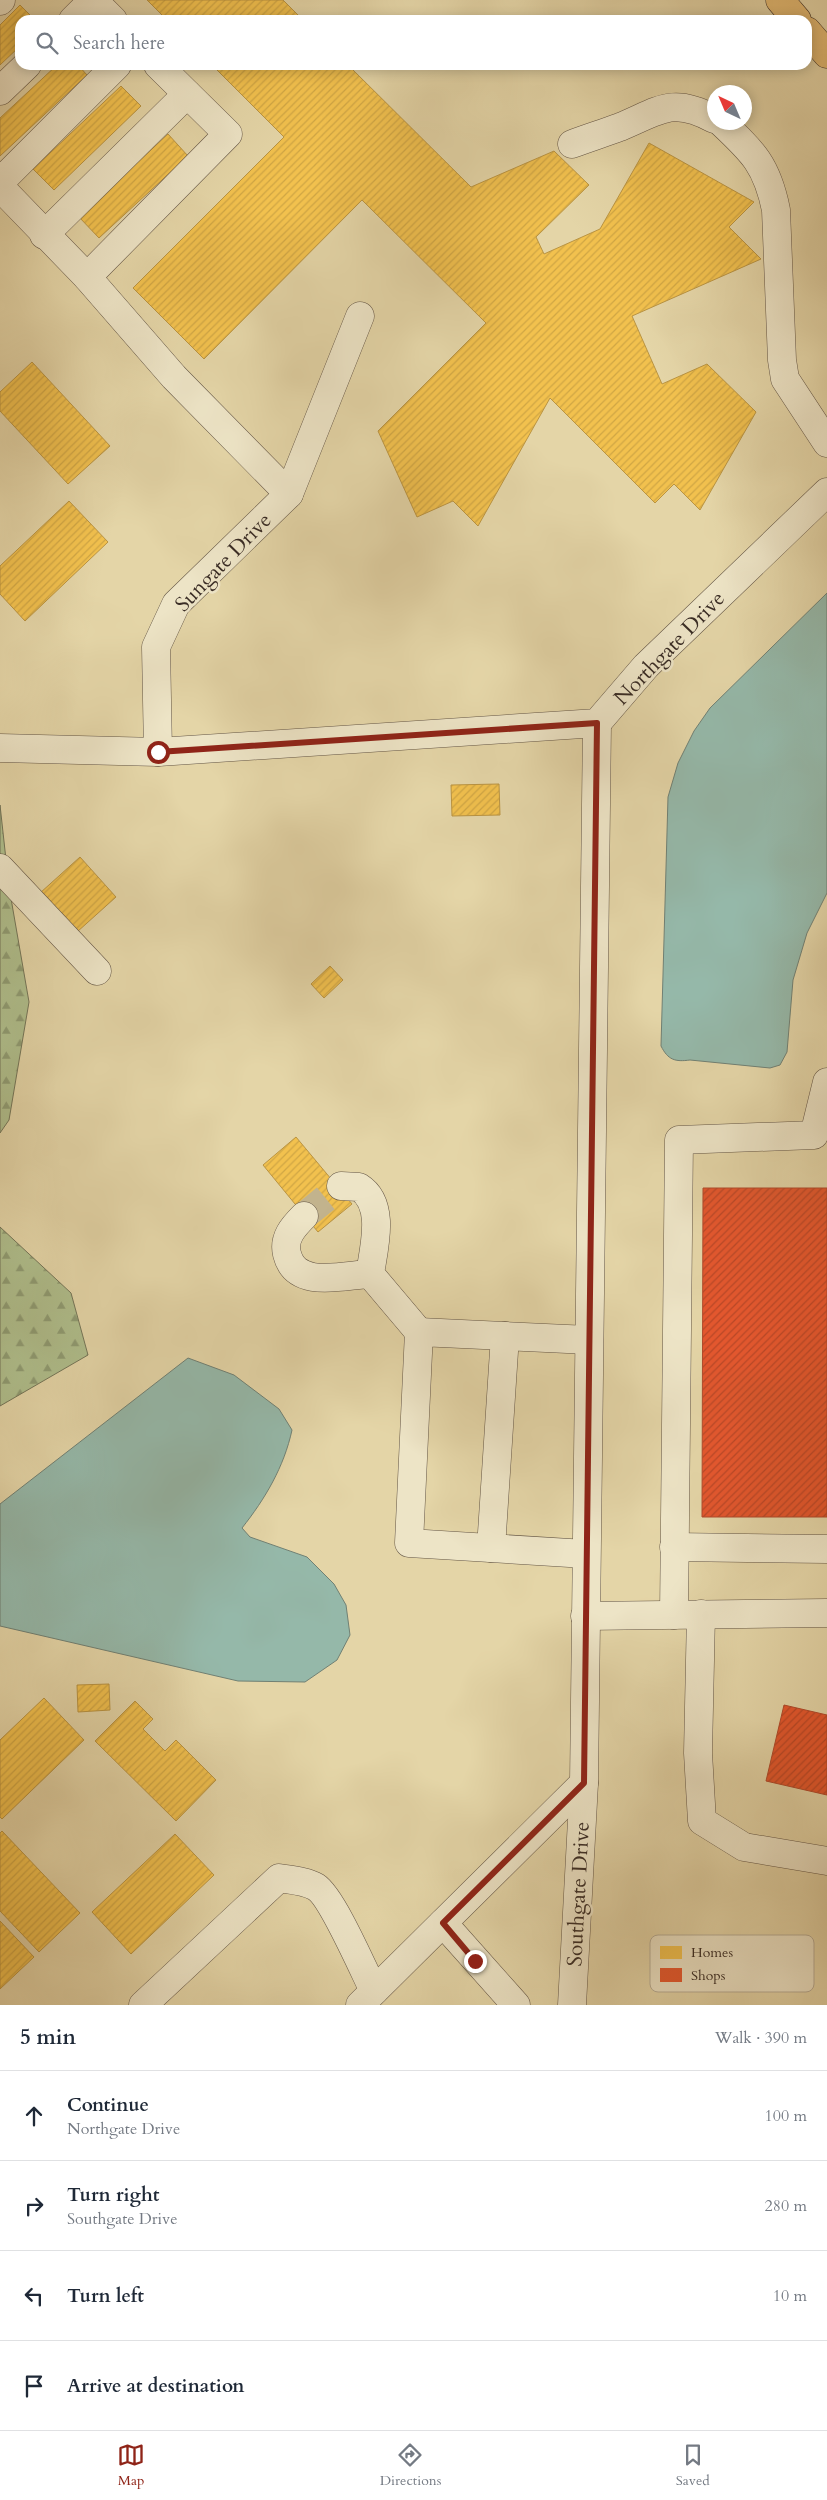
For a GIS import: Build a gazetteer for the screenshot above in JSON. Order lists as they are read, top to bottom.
{
  "streets": {
    "street": ["Sungate Drive", "Northgate Drive", "Southgate Drive"]
  },
  "crossings": [
    ["Sungate Drive", "Northgate Drive"],
    ["Northgate Drive", "Southgate Drive"]
  ],
  "legend": ["Homes", "Shops"],
  "north": "top left",
  "page": {
    "search": "Search here",
    "heading": ["5 min", "Walk · 390 m"],
    "list": [
      ["Continue", "Northgate Drive", "100 m"],
      ["Turn right", "Southgate Drive", "280 m"],
      ["Turn left", "10 m"],
      "Arrive at destination"
    ],
    "nav": ["Map", "Directions", "Saved"]
  }
}
